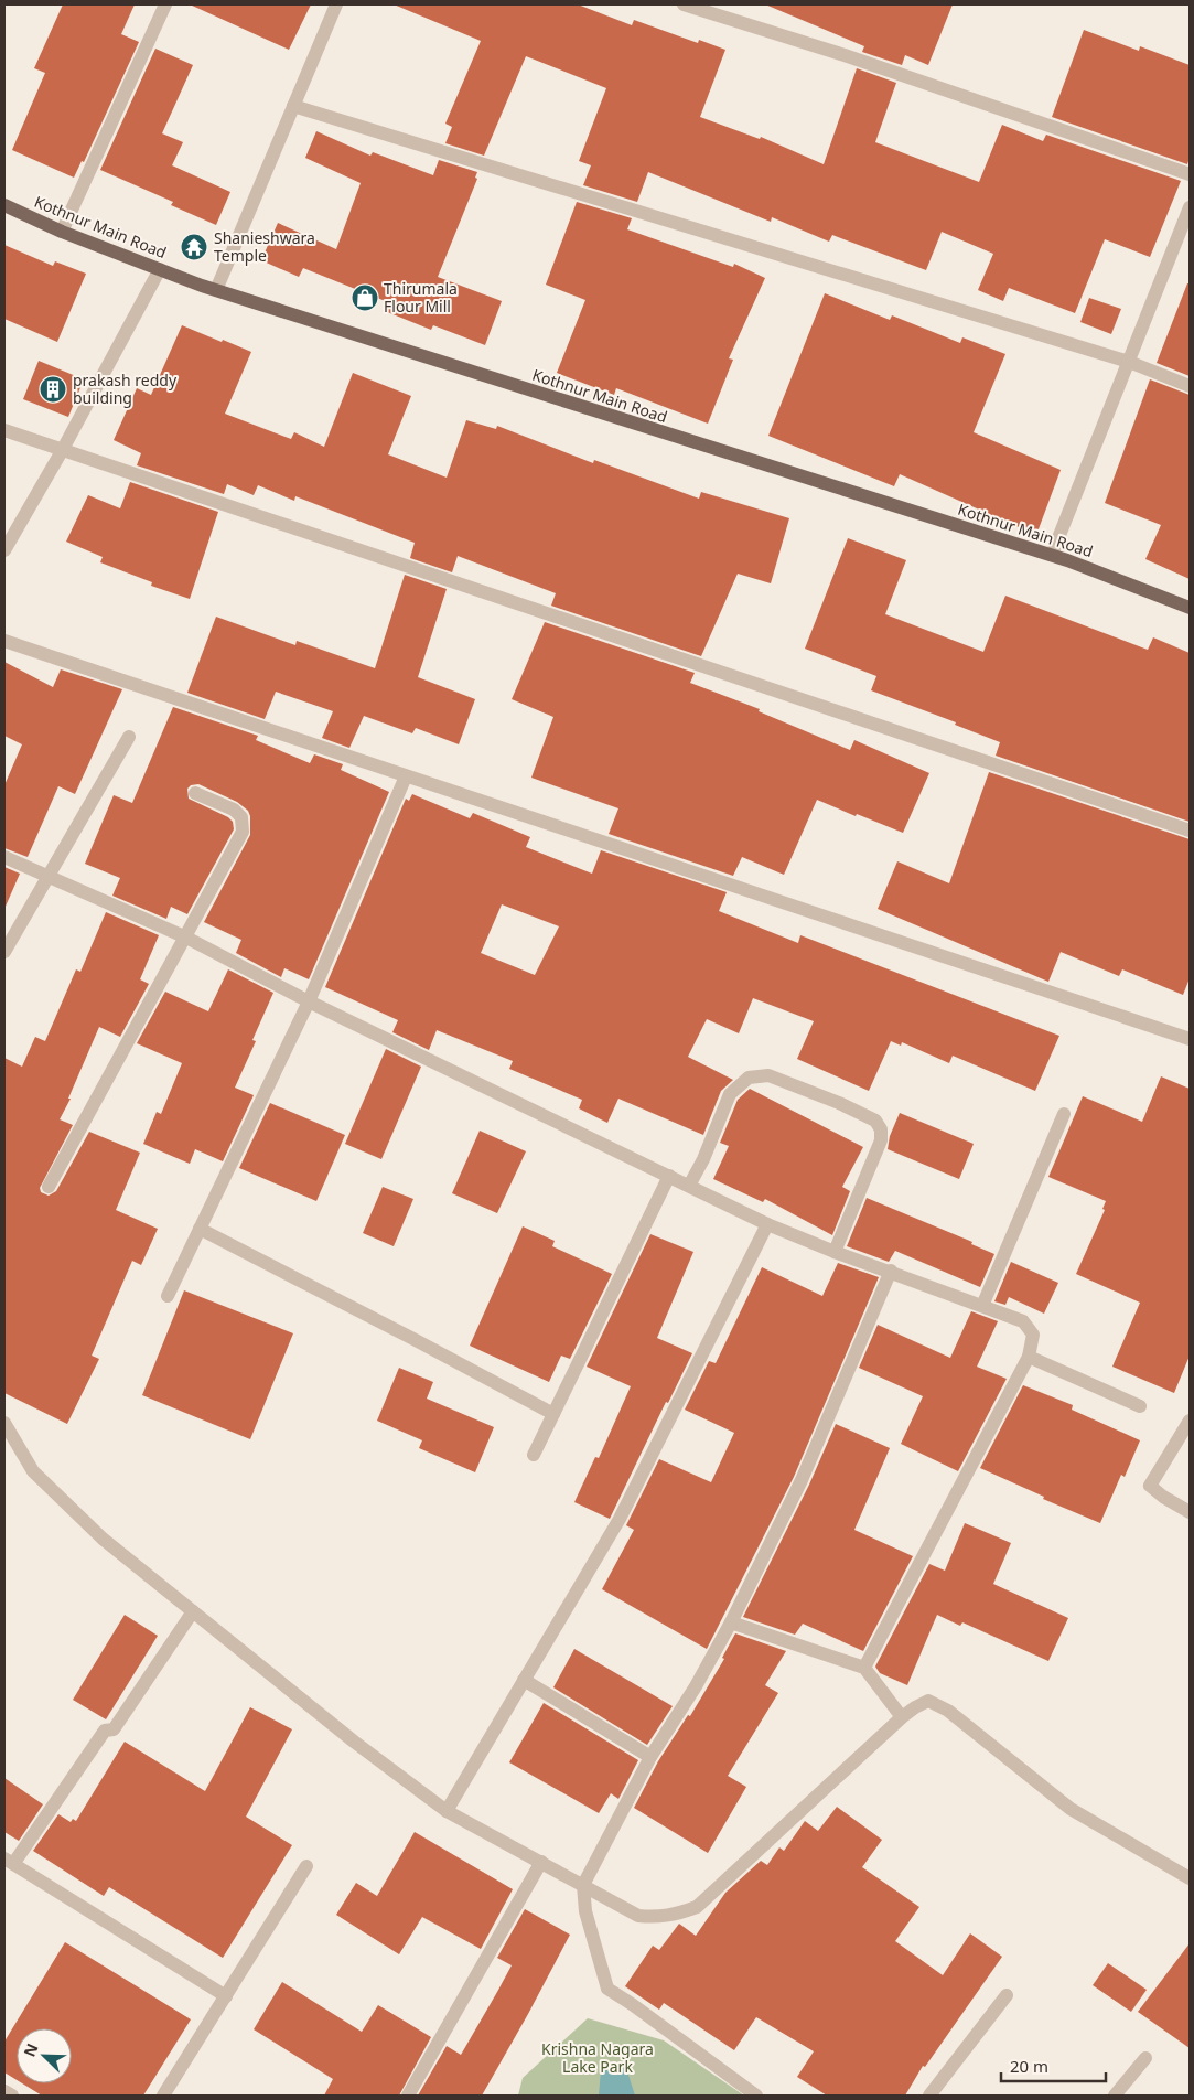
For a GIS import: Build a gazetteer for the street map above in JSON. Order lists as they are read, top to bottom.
{
  "streets": {
    "main road": ["Kothnur Main Road"]
  },
  "parks": ["Krishna Nagara Lake Park"],
  "places": {
    "temple": ["Shanieshwara Temple"],
    "shop": ["Thirumala Flour Mill"],
    "building": ["prakash reddy building"]
  },
  "scale_bar": "20 m",
  "north": "top left"
}
